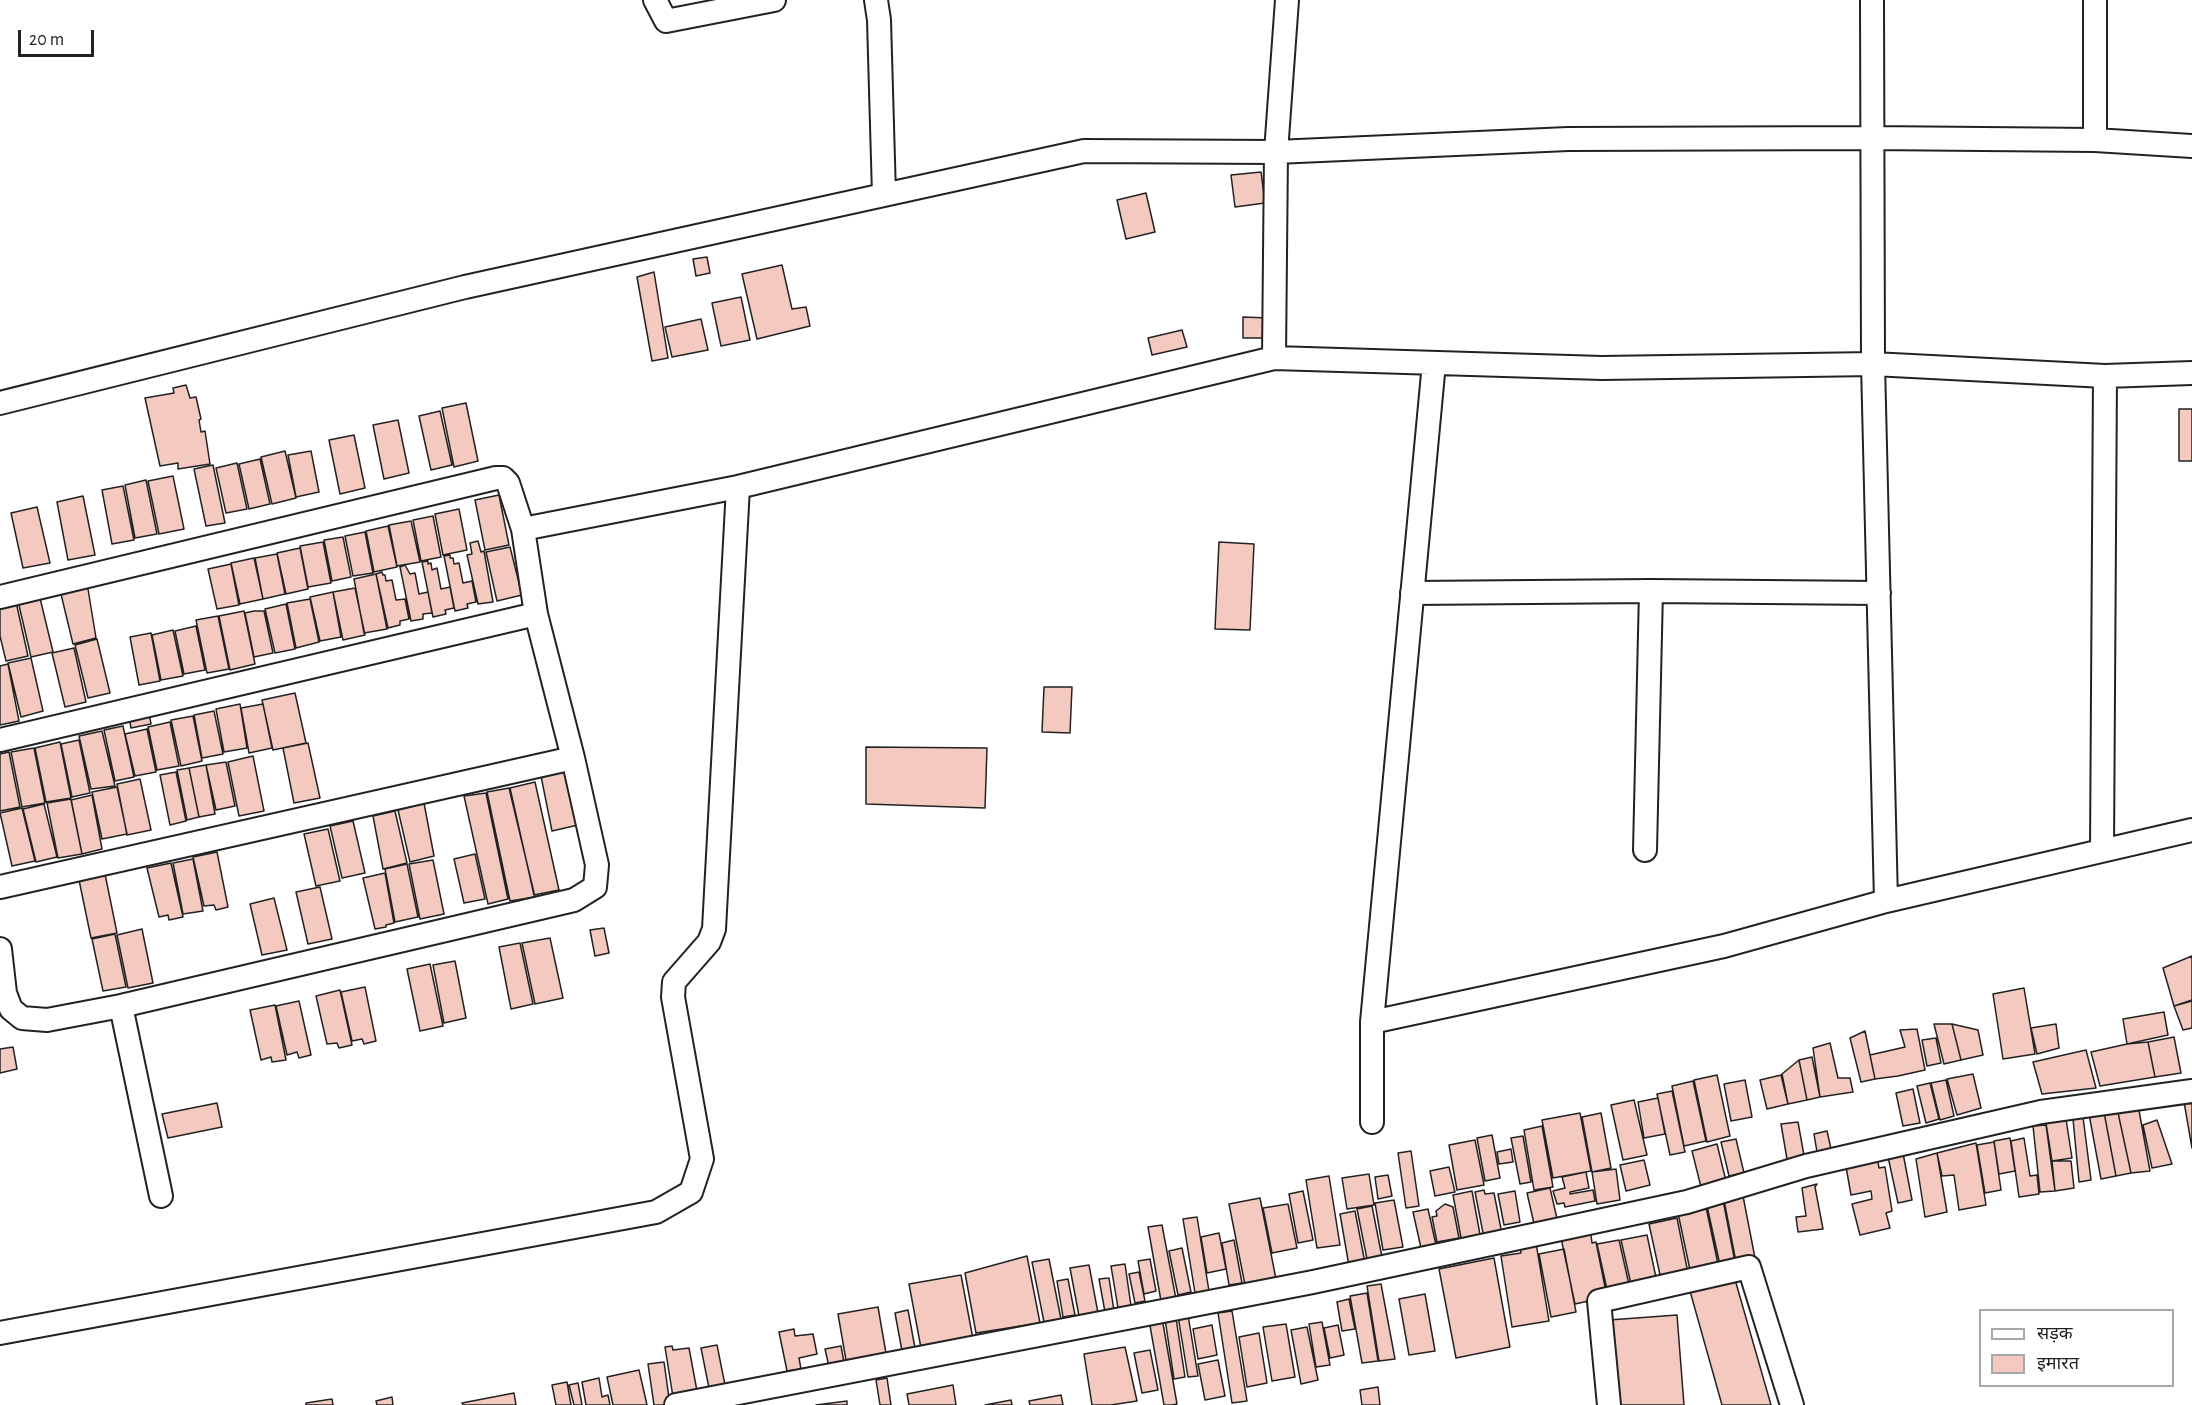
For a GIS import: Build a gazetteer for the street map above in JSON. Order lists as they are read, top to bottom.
{
  "legend": ["सड़क", "इमारत"],
  "scale_bar": "20 m"
}
